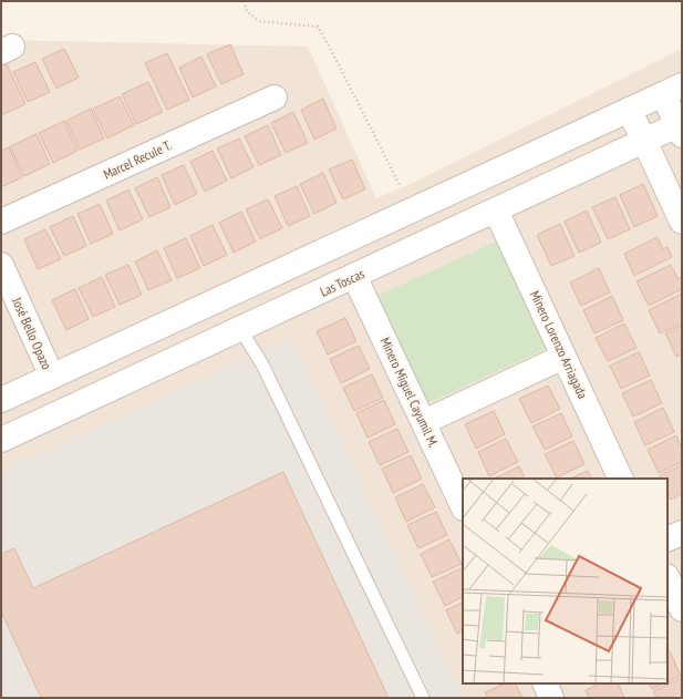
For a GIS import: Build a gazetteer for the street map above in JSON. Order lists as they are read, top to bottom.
{
  "streets": {
    "street": [
      "Marcel Recule T.",
      "Las Toscas",
      "José Bello Opazo",
      "Minero Lorenzo Arriagada",
      "Minero Miguel Cayumil M."
    ]
  },
  "crossings": [
    ["Las Toscas", "Minero Lorenzo Arriagada"],
    ["Las Toscas", "Minero Miguel Cayumil M."]
  ]
}
